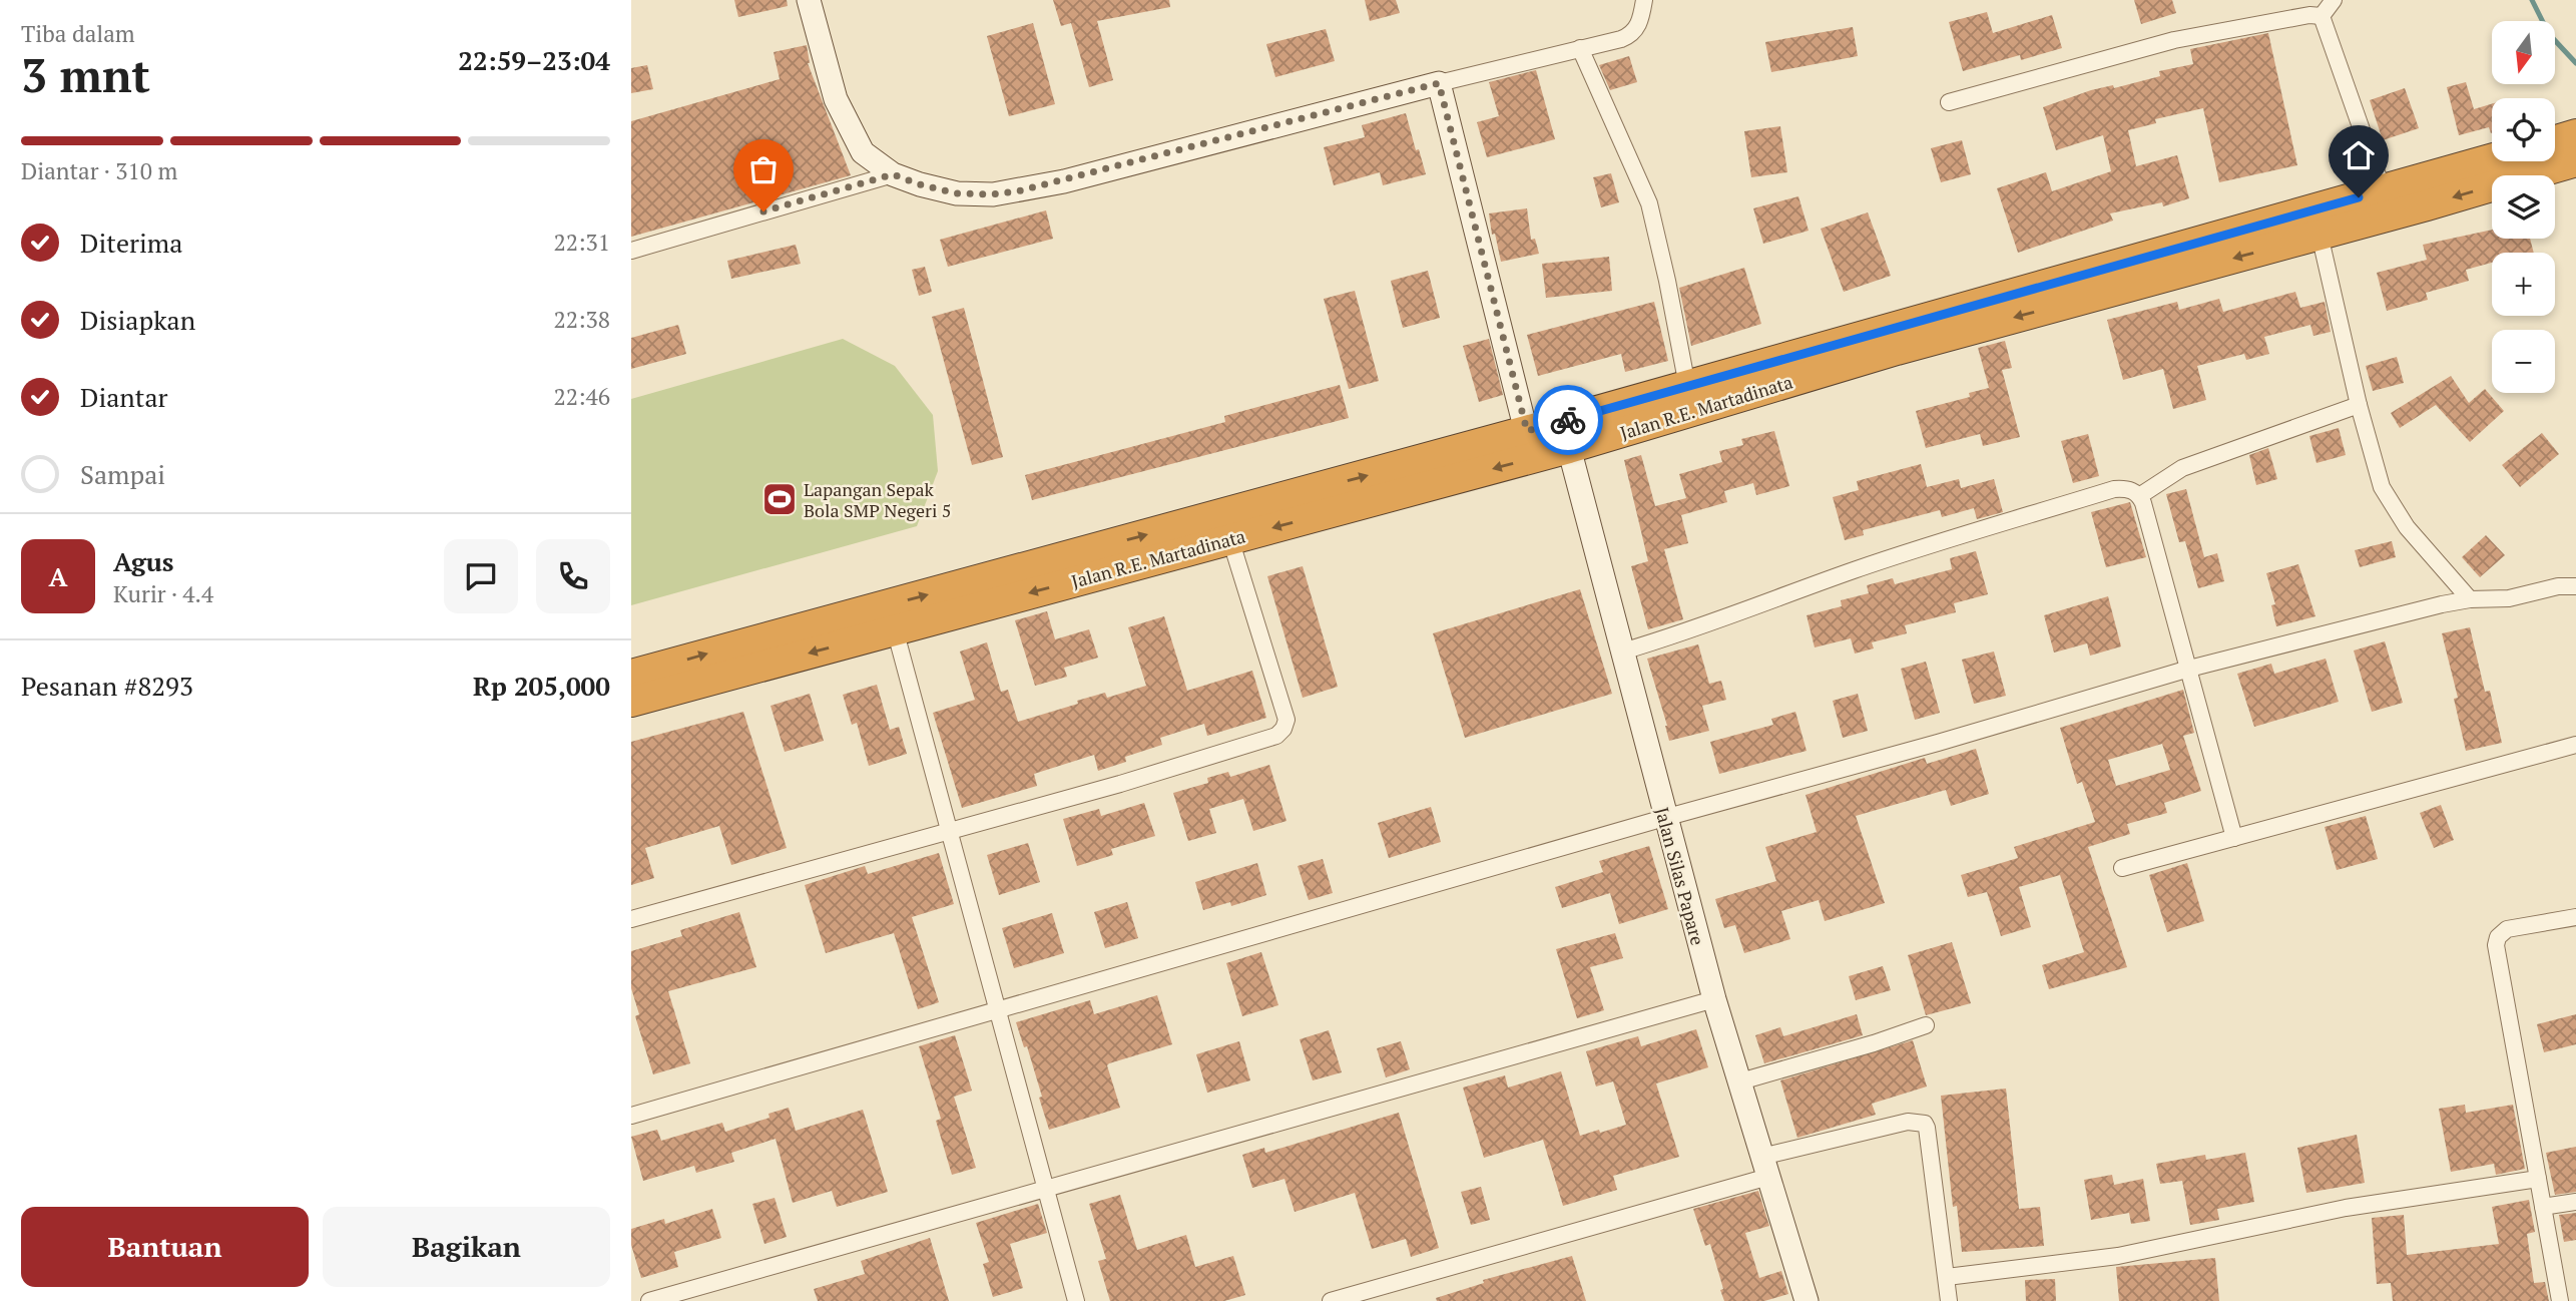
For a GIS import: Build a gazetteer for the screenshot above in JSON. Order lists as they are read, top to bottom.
{
  "streets": {
    "highway": ["Jalan R.E. Martadinata"],
    "street": ["Jalan Silas Papare"]
  },
  "crossings": [
    ["Jalan R.E. Martadinata", "Jalan Silas Papare"]
  ],
  "places": {
    "sports": ["Lapangan Sepak Bola SMP Negeri 5"]
  },
  "north": "bottom",
  "page": {
    "heading": ["3 mnt", "Tiba dalam", "22:59–23:04"],
    "panel": [
      "Agus",
      "Kurir · 4.4",
      "Pesanan #8293",
      "Rp 205,000"
    ],
    "map_buttons": ["+", "−"],
    "bar": "Diantar · 310 m",
    "list": [
      ["Diterima", "22:31"],
      ["Disiapkan", "22:38"],
      ["Diantar", "22:46"],
      "Sampai"
    ],
    "round": "A",
    "buttons": ["Bantuan", "Bagikan"]
  }
}
